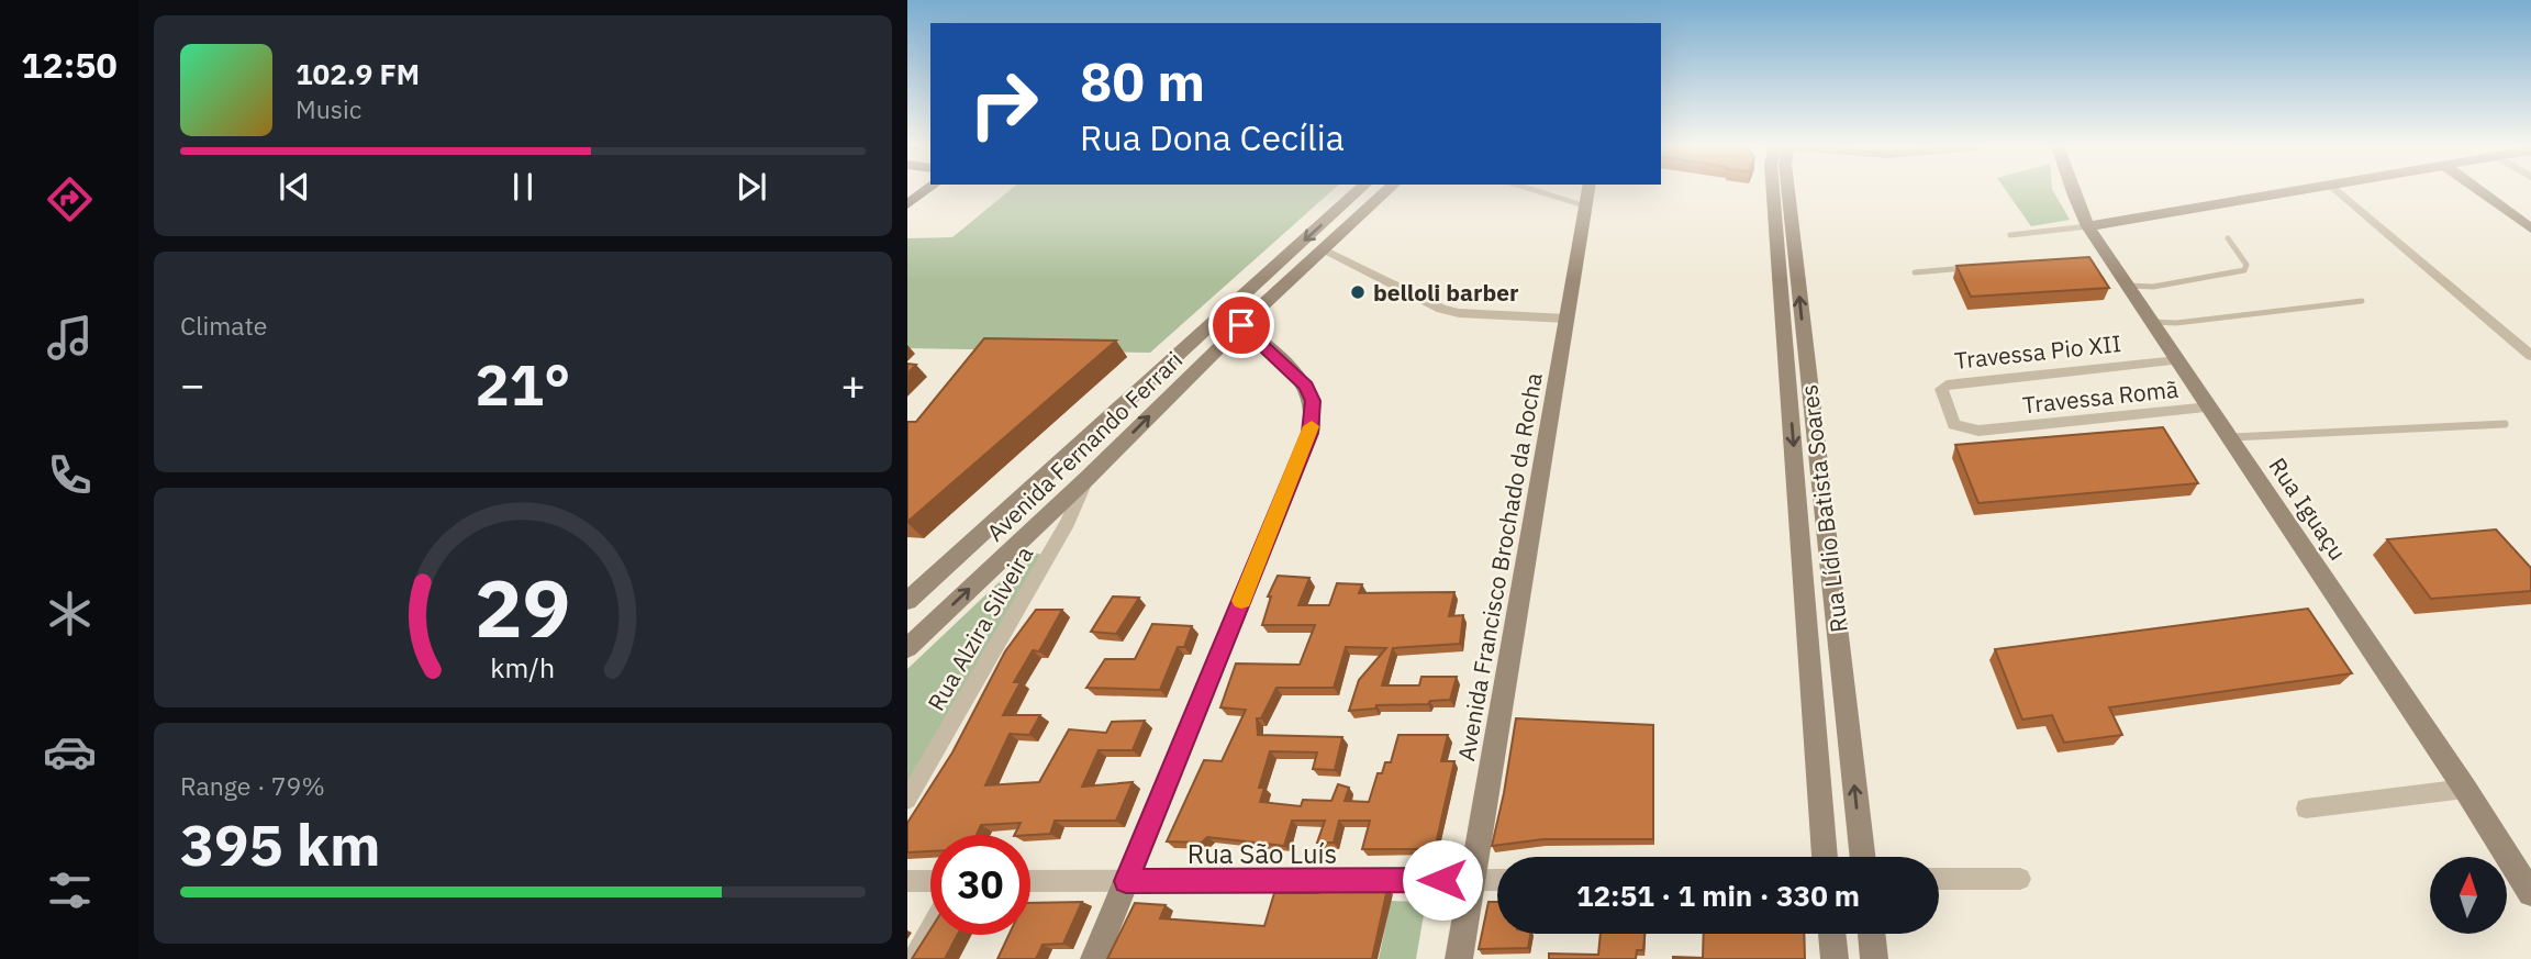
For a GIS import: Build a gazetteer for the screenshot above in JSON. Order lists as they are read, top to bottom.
{
  "streets": {
    "main road": [
      "Avenida Fernando Ferrari",
      "Rua Lídio Batista Soares",
      "Rua Iguaçu",
      "Avenida Francisco Brochado da Rocha"
    ],
    "street": [
      "Travessa Pio XII",
      "Travessa Romã",
      "Rua Alzira Silveira",
      "Rua São Luís"
    ]
  },
  "crossings": [
    ["Travessa Pio XII", "Travessa Romã"],
    ["Travessa Pio XII", "Rua Iguaçu"],
    ["Travessa Romã", "Rua Iguaçu"],
    ["Avenida Fernando Ferrari", "Rua Alzira Silveira"],
    ["Avenida Francisco Brochado da Rocha", "Rua São Luís"]
  ],
  "places": ["belloli barber"],
  "north": "top",
  "page": {
    "tabs": "12:50",
    "turn": ["80 m", "Rua Dona Cecília"],
    "song": ["102.9 FM", "Music"],
    "tile": [
      "Climate",
      ["Range · 79%", "395 km"]
    ],
    "heat": ["−", "21°", "+"],
    "limit": "30",
    "trip": "12:51 · 1 min · 330 m",
    "gauge": ["29", "km/h"]
  }
}
